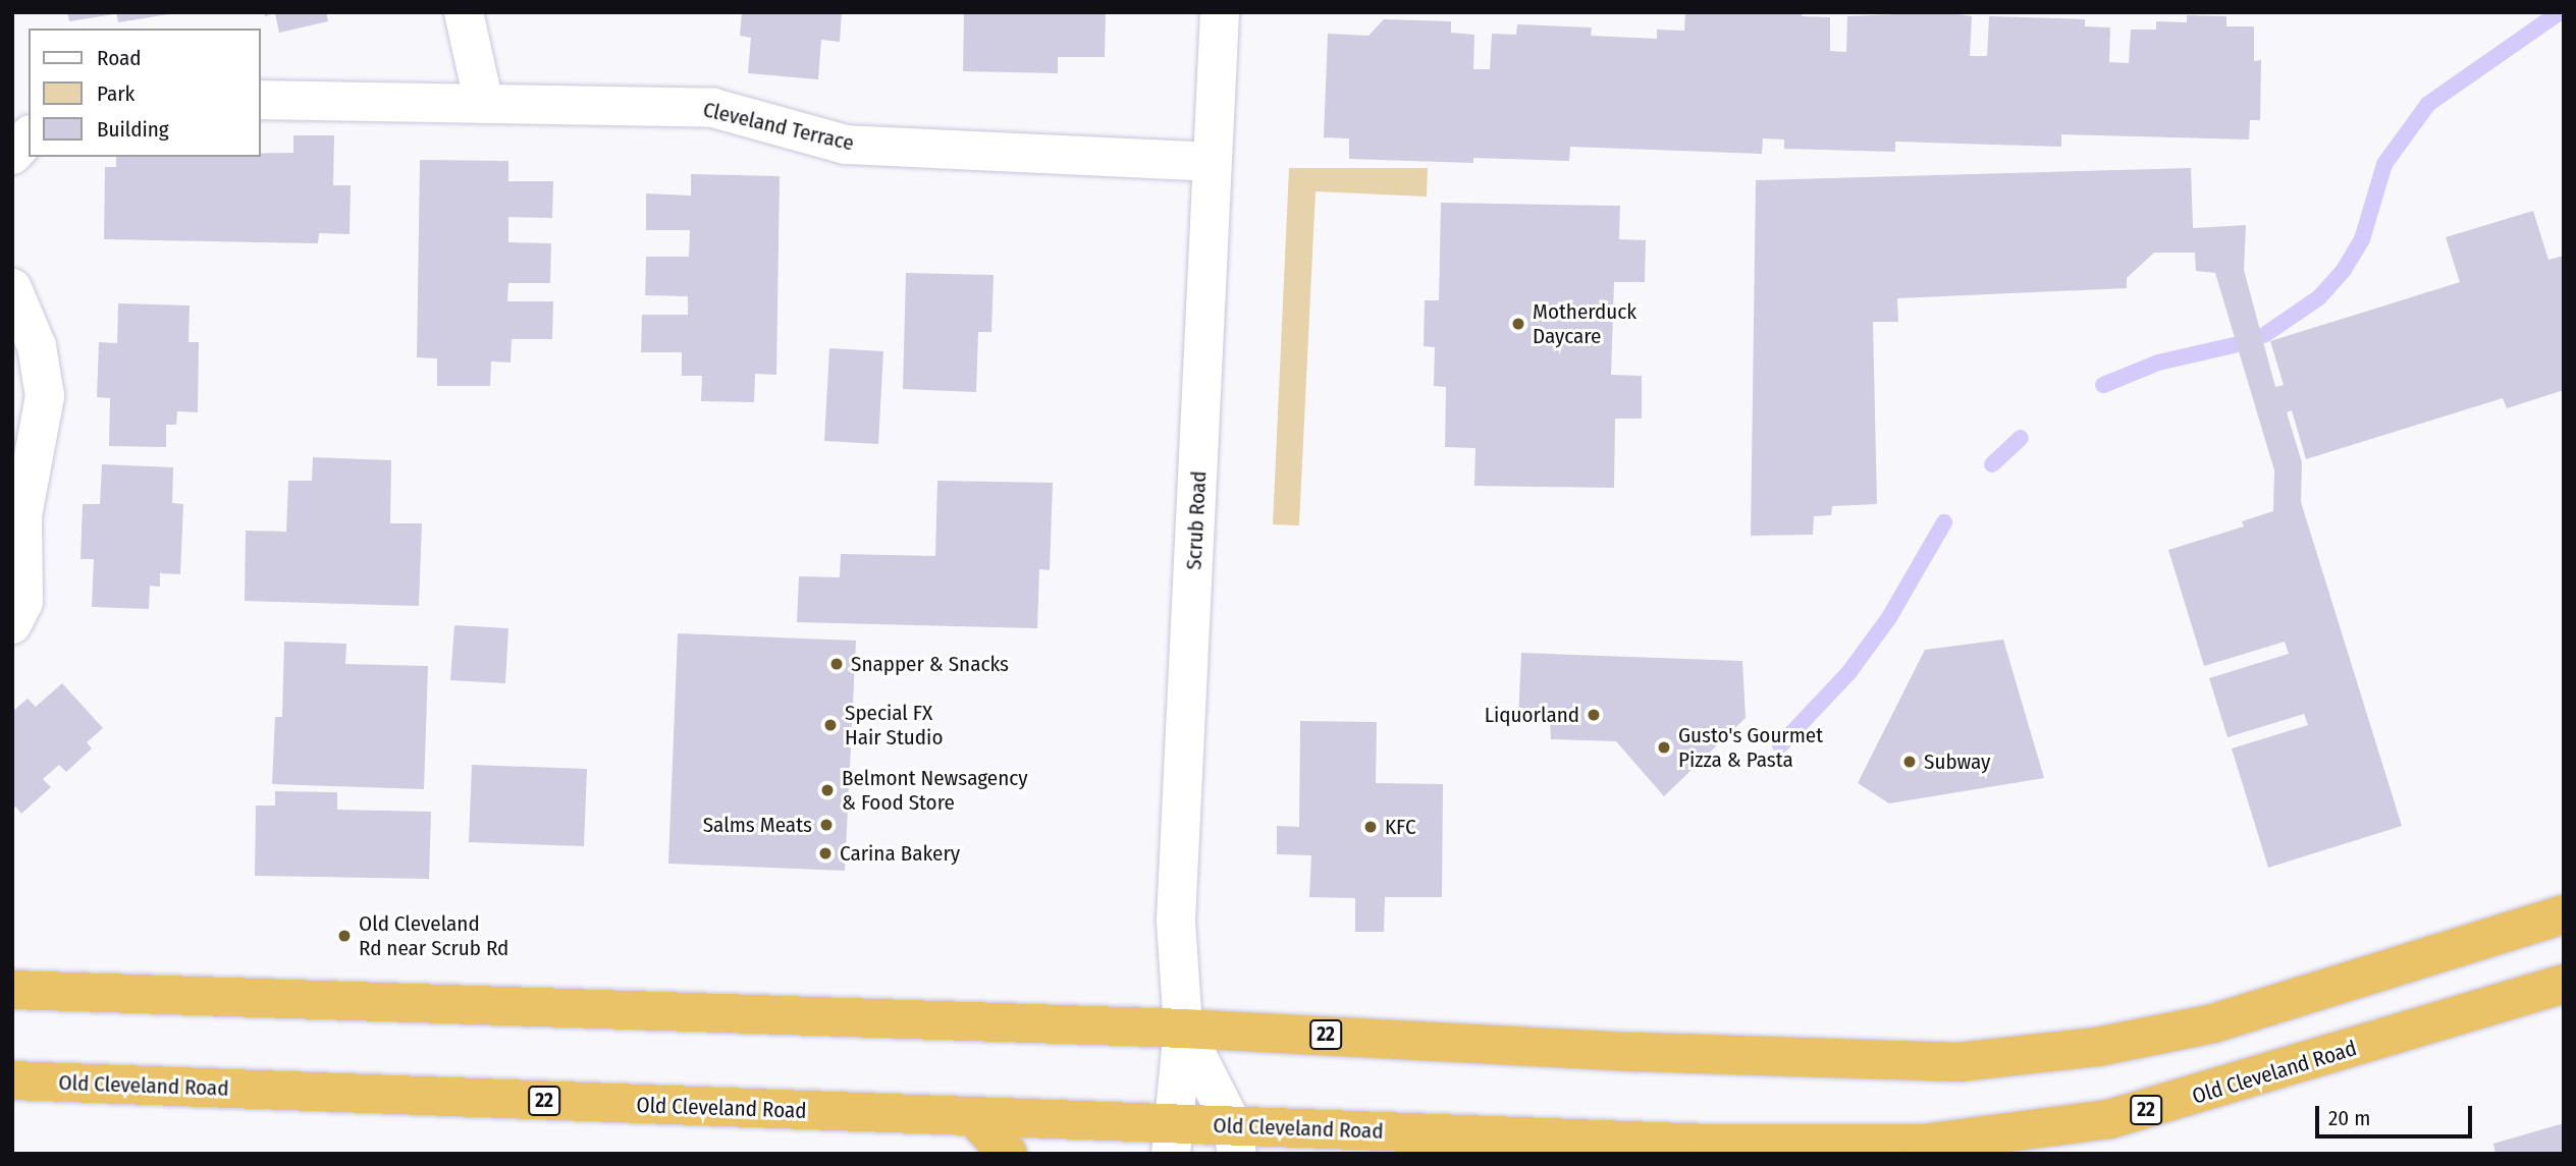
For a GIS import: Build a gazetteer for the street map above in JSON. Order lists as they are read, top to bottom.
{
  "streets": {
    "highway": ["22", "Old Cleveland Road"],
    "street": ["Cleveland Terrace", "Scrub Road"]
  },
  "crossings": [
    ["Cleveland Terrace", "Scrub Road"],
    ["Scrub Road", "22"],
    ["Scrub Road", "Old Cleveland Road"]
  ],
  "places": [
    "Motherduck Daycare",
    "Snapper & Snacks",
    "Liquorland",
    "Special FX Hair Studio",
    "Gusto's Gourmet Pizza & Pasta",
    "Subway",
    "Belmont Newsagency & Food Store",
    "Salms Meats",
    "KFC",
    "Carina Bakery",
    "Old Cleveland Rd near Scrub Rd"
  ],
  "legend": ["Road", "Park", "Building"],
  "scale_bar": "20 m"
}
